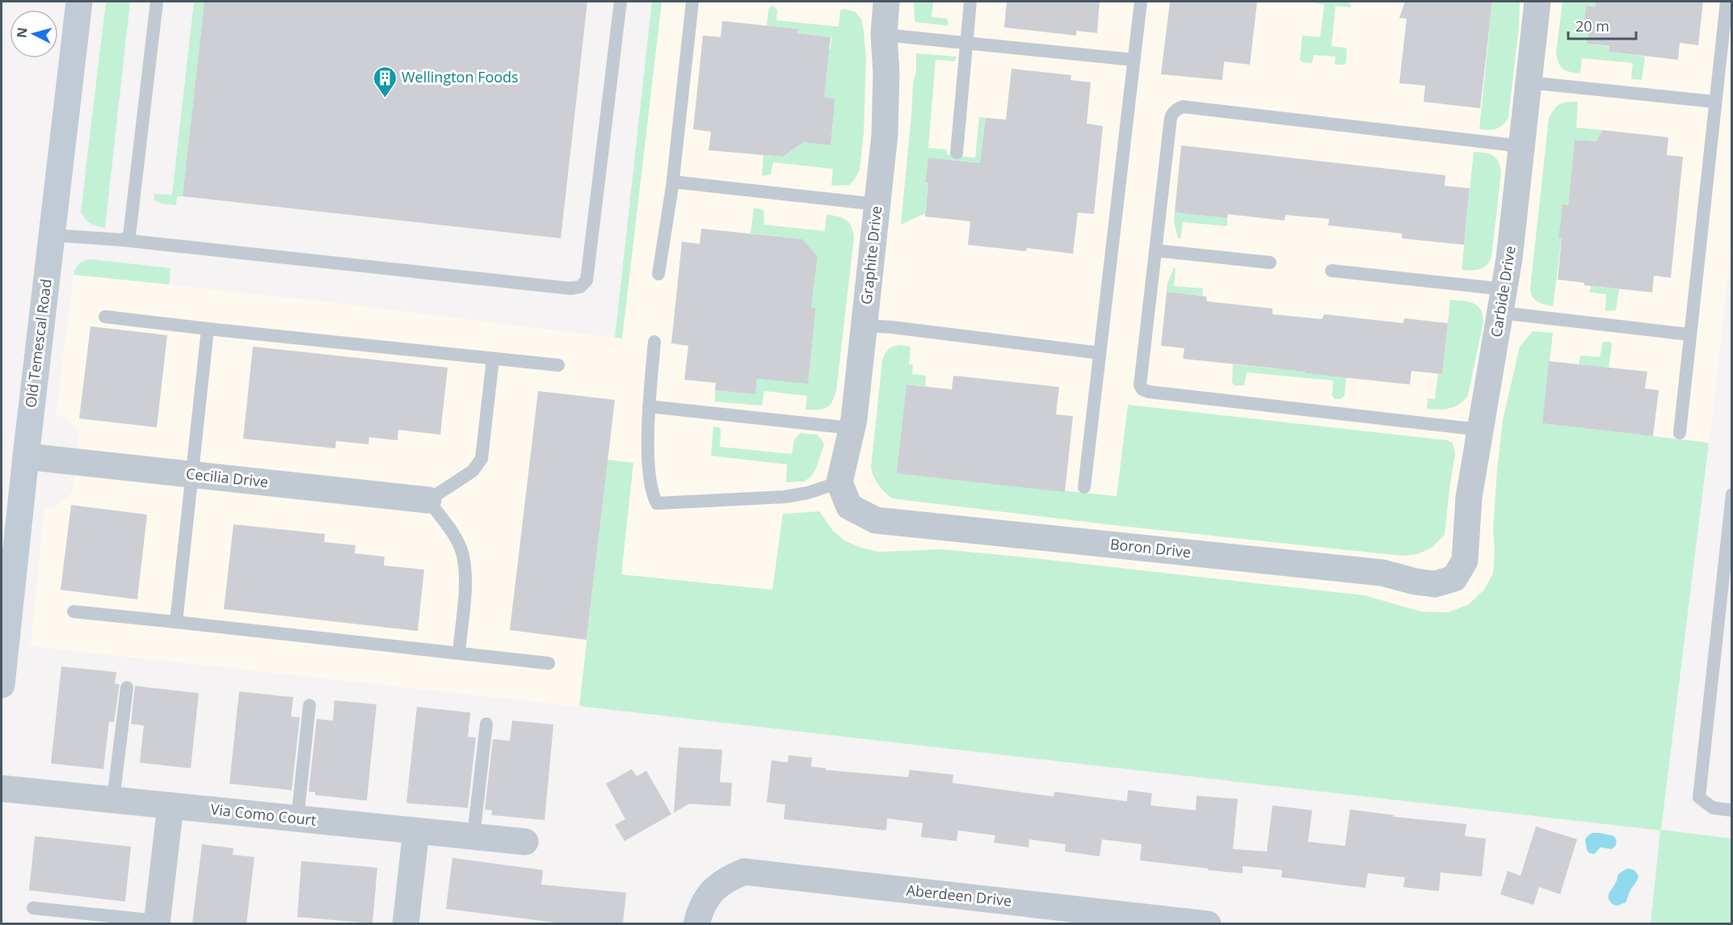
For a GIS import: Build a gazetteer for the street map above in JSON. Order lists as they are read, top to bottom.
{
  "streets": {
    "street": [
      "Graphite Drive",
      "Carbide Drive",
      "Old Temescal Road",
      "Cecilia Drive",
      "Boron Drive",
      "Via Como Court",
      "Aberdeen Drive"
    ]
  },
  "crossings": [
    ["Graphite Drive", "Boron Drive"],
    ["Carbide Drive", "Boron Drive"],
    ["Old Temescal Road", "Cecilia Drive"]
  ],
  "places": {
    "building": ["Wellington Foods"]
  },
  "scale_bar": "20 m",
  "north": "left"
}
